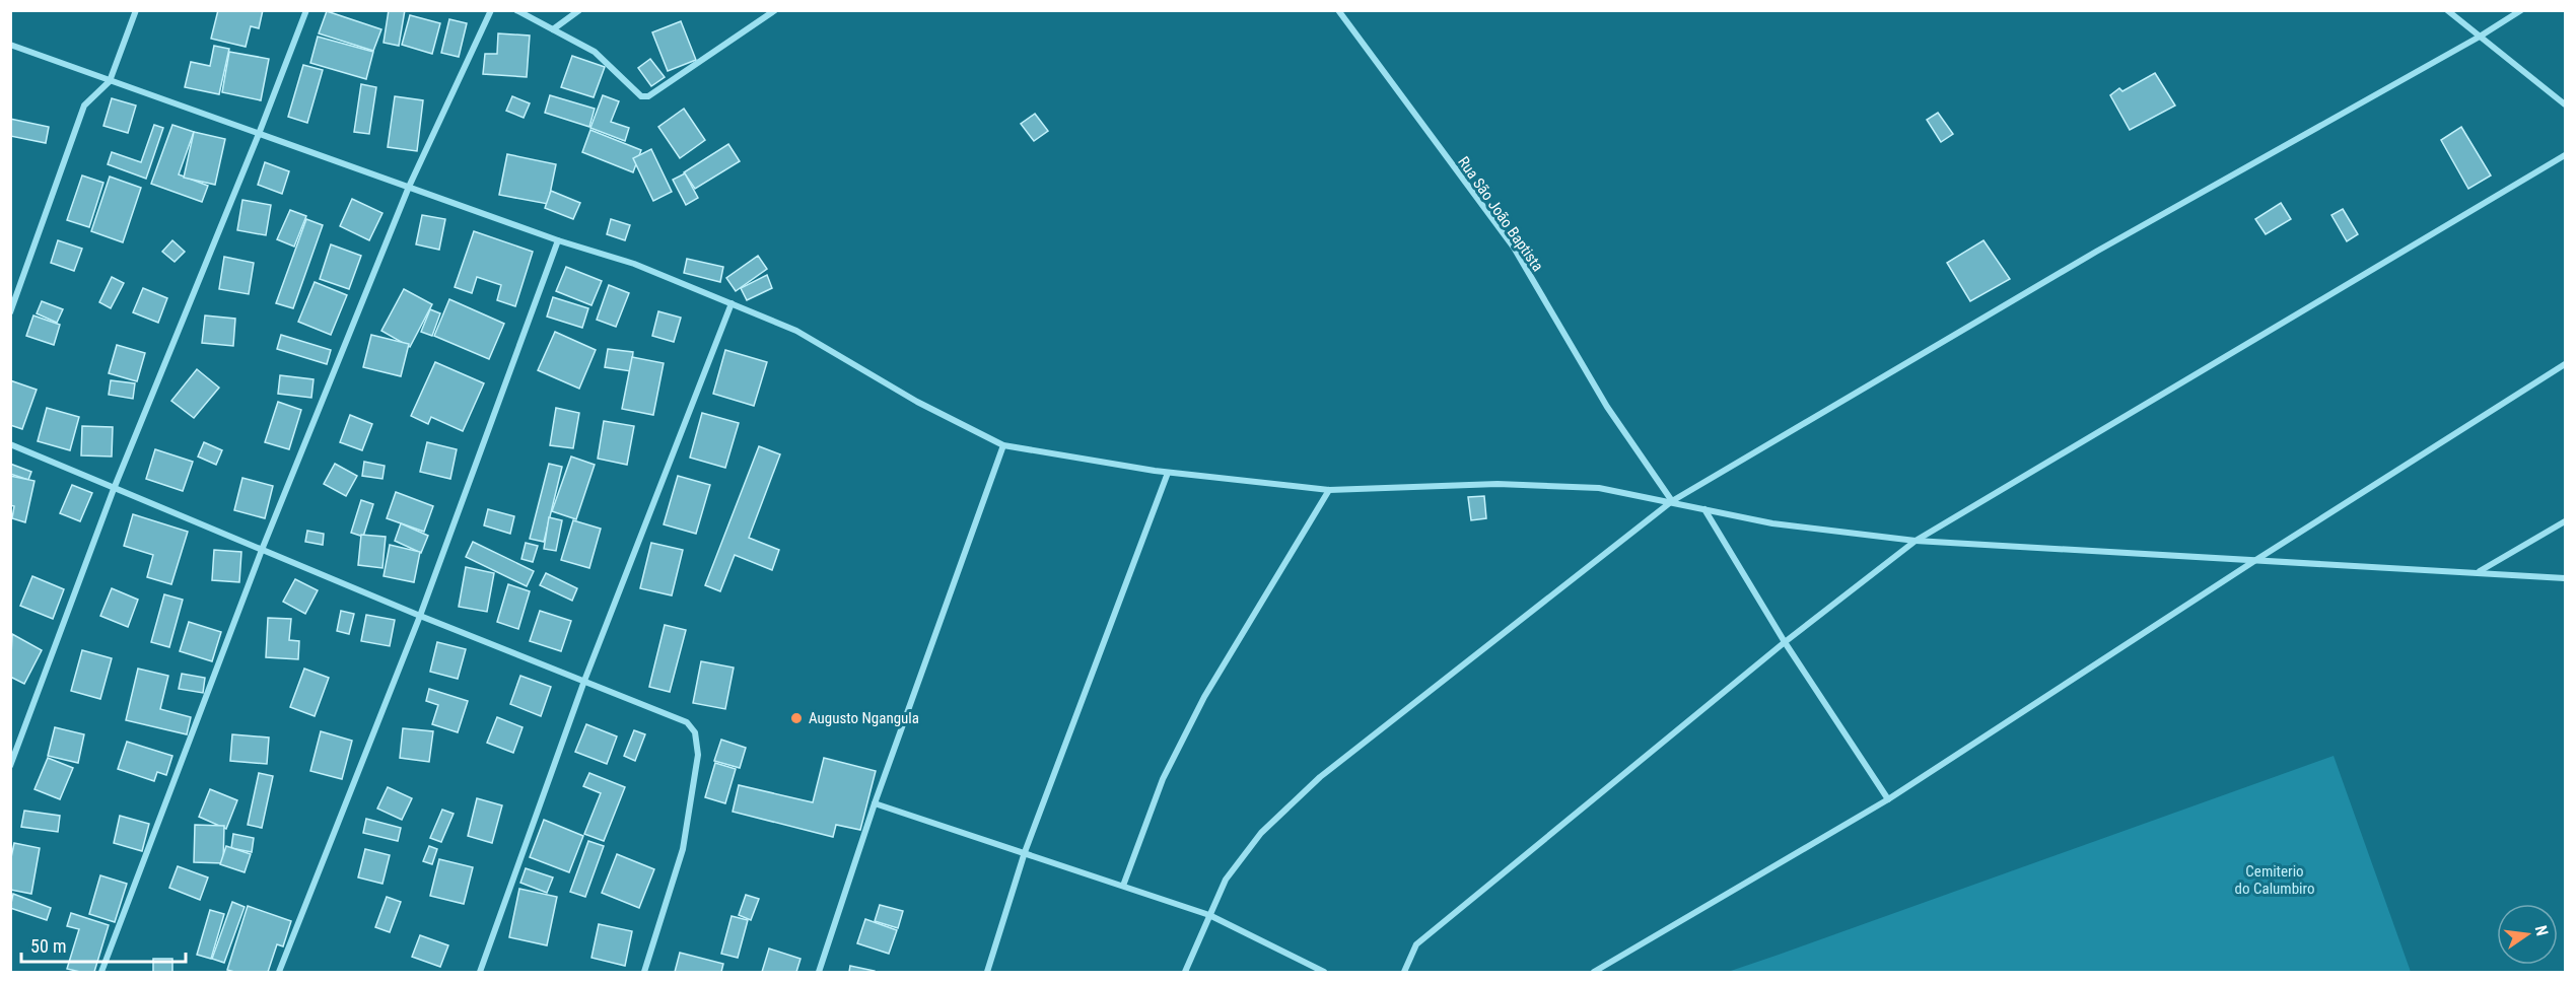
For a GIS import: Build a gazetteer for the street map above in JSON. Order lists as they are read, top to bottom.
{
  "streets": {
    "street": ["Rua São João Baptista"]
  },
  "parks": ["Cemiterio do Calumbiro"],
  "places": ["Augusto Ngangula"],
  "scale_bar": "50 m",
  "north": "right"
}
